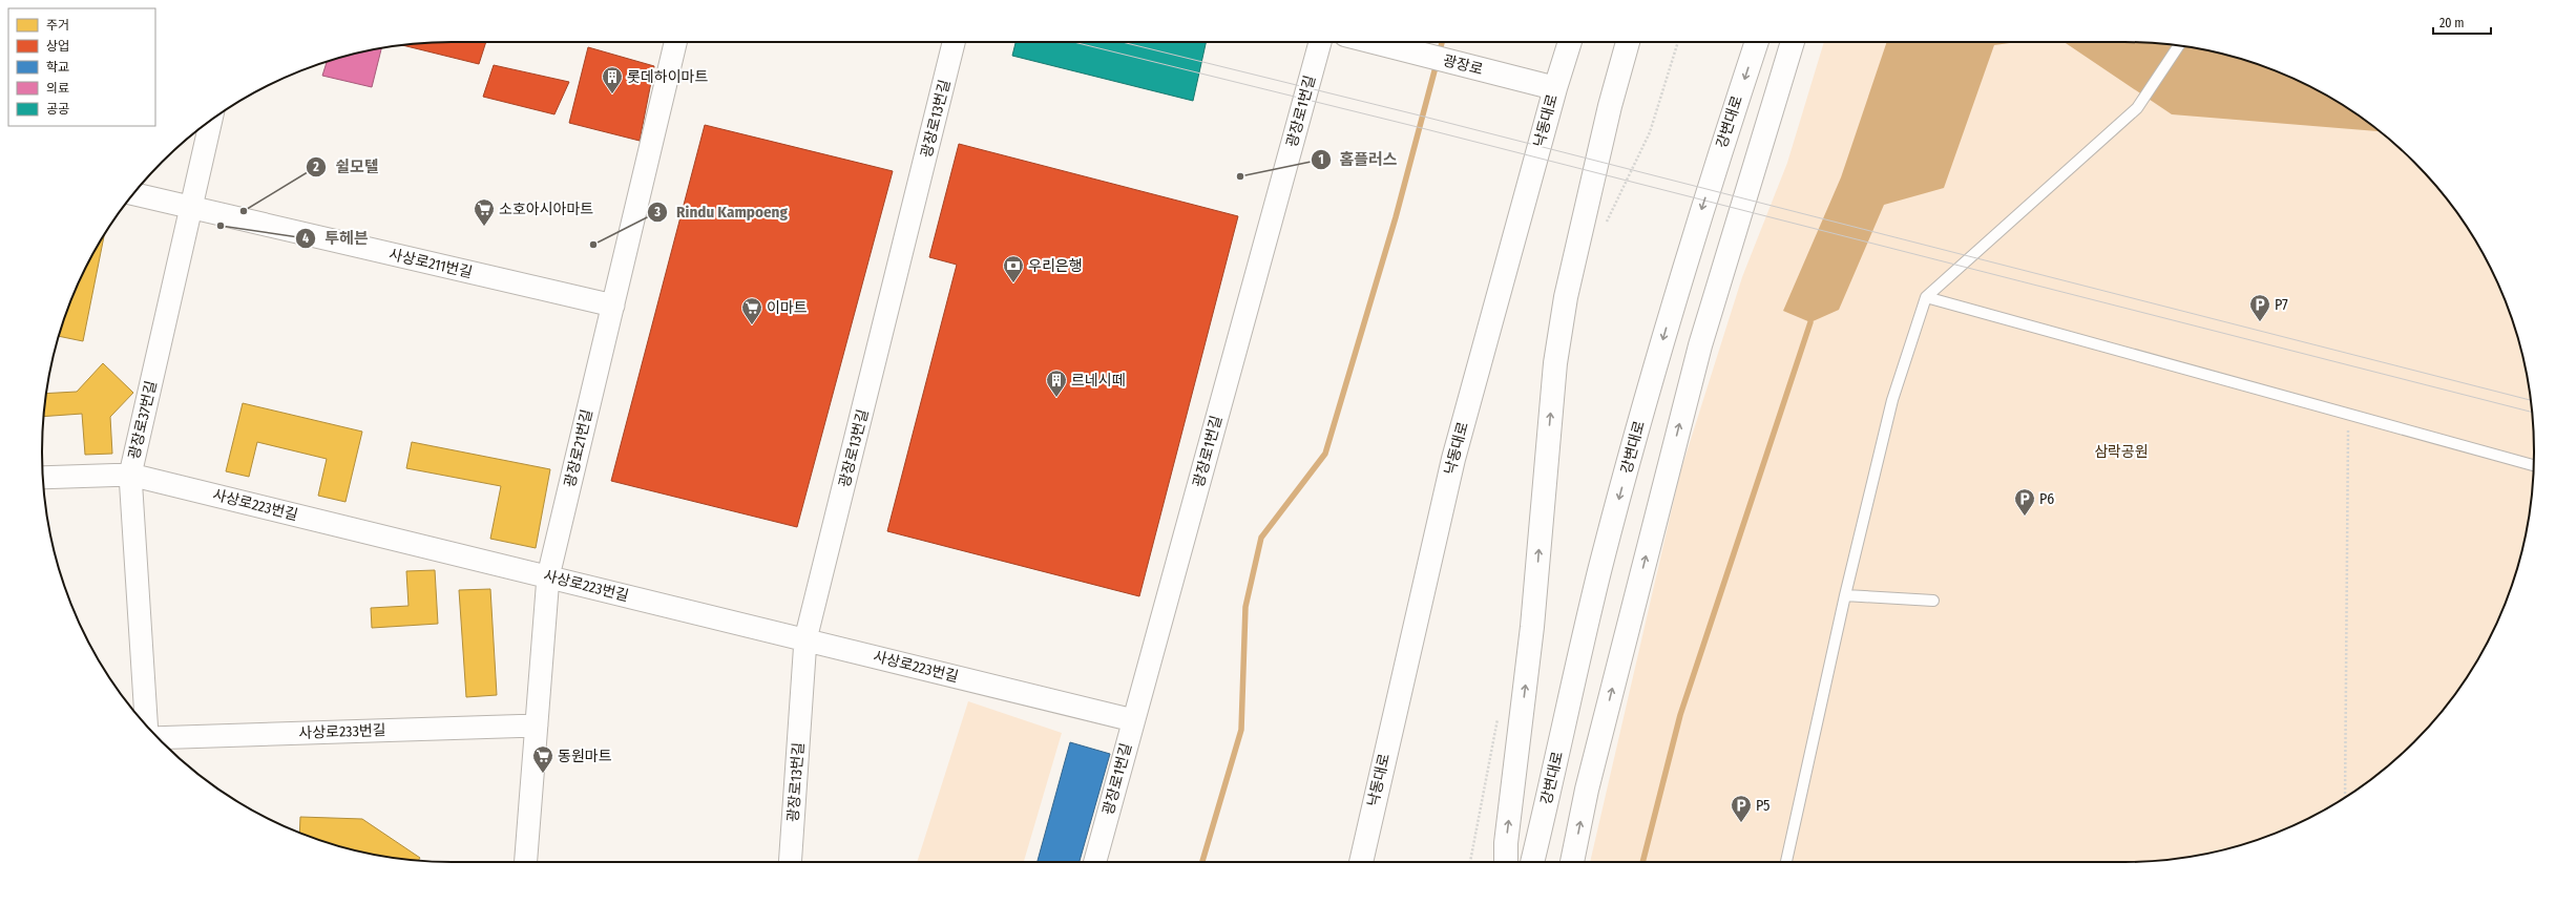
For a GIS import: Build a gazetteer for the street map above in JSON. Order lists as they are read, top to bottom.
{
  "streets": {
    "main road": ["광장로", "낙동대로", "강변대로"],
    "street": [
      "광장로1번길",
      "광장로13번길",
      "사상로211번길",
      "광장로37번길",
      "광장로21번길",
      "사상로223번길",
      "사상로233번길"
    ]
  },
  "crossings": [
    ["광장로", "낙동대로"],
    ["광장로1번길", "사상로223번길"],
    ["광장로13번길", "사상로223번길"],
    ["사상로211번길", "광장로37번길"],
    ["사상로211번길", "광장로21번길"],
    ["광장로37번길", "사상로223번길"],
    ["광장로21번길", "사상로223번길"],
    ["광장로21번길", "사상로233번길"]
  ],
  "parks": ["삼락공원"],
  "places": {
    "building": ["롯데하이마트", "르네시떼"],
    "other": [
      "홈플러스",
      "쉴모텔",
      "투헤븐",
      "Rindu Kampoeng"
    ],
    "supermarket": ["소호아시아마트", "이마트", "동원마트"],
    "bank": ["우리은행"],
    "parking": ["P7", "P6", "P5"]
  },
  "legend": [
    "주거",
    "상업",
    "학교",
    "의료",
    "공공"
  ],
  "scale_bar": "20 m"
}
